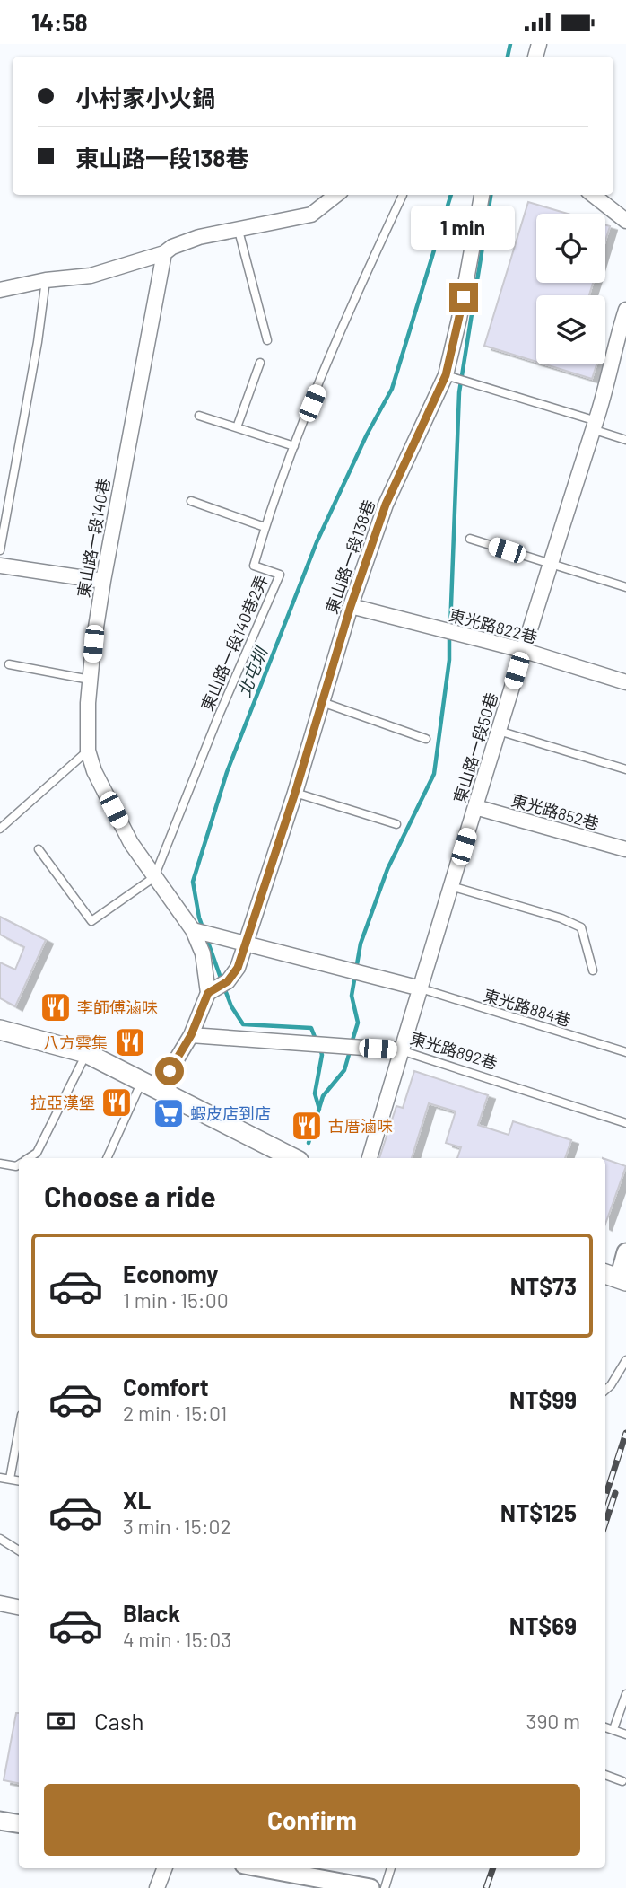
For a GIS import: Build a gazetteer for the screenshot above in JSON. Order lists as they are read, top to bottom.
{
  "streets": {
    "street": [
      "東山路一段140巷",
      "東山路一段138巷",
      "東光路822巷",
      "東山路一段50巷",
      "東光路852巷",
      "東光路892巷"
    ],
    "lane": ["東山路一段140巷2弄", "東光路884巷"]
  },
  "crossings": [
    ["東山路一段140巷", "東山路一段138巷"],
    ["東山路一段140巷", "東山路一段140巷2弄"],
    ["東山路一段140巷", "東光路892巷"],
    ["東山路一段138巷", "東光路822巷"],
    ["東光路822巷", "東山路一段50巷"],
    ["東山路一段50巷", "東光路852巷"],
    ["東山路一段50巷", "東光路884巷"],
    ["東山路一段50巷", "東光路892巷"]
  ],
  "water": ["北屯圳"],
  "places": {
    "restaurant": [
      "李師傅滷味",
      "八方雲集",
      "拉亞漢堡",
      "古厝滷味"
    ],
    "supermarket": ["蝦皮店到店"]
  },
  "page": {
    "status": "14:58",
    "banner": ["小村家小火鍋", "東山路一段138巷"],
    "bubble": "1 min",
    "heading": "Choose a ride",
    "list": [
      {
        "name": "Economy",
        "note": "1 min · 15:00",
        "value": "NT$73"
      },
      {
        "name": "Comfort",
        "note": "2 min · 15:01",
        "value": "NT$99"
      },
      {
        "name": "XL",
        "note": "3 min · 15:02",
        "value": "NT$125"
      },
      {
        "name": "Black",
        "note": "4 min · 15:03",
        "value": "NT$69"
      }
    ],
    "pay": ["Cash", "390 m"],
    "buttons": "Confirm"
  }
}
